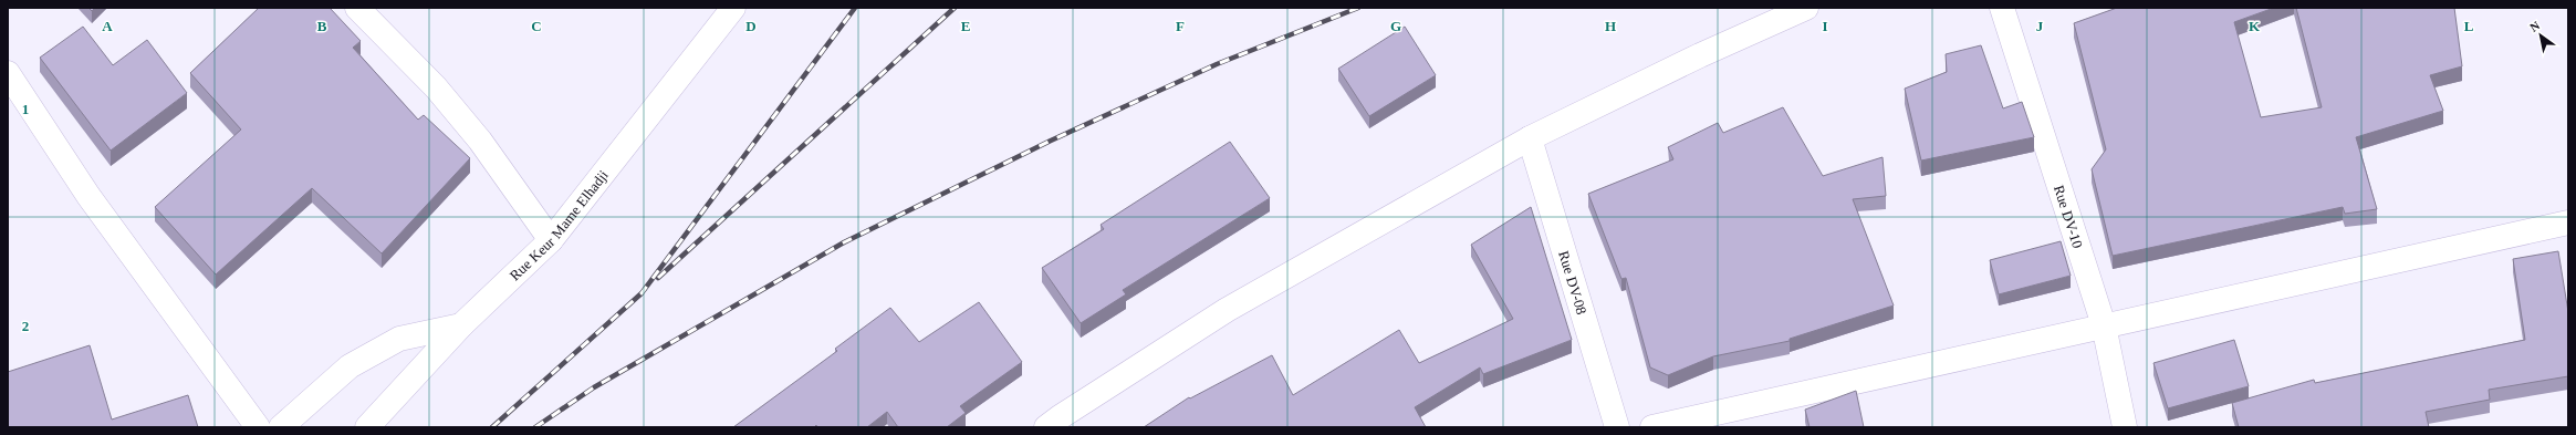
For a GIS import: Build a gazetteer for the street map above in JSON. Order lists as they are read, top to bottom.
{
  "streets": {
    "street": ["Rue DV-10", "Rue Keur Mame Elhadji", "Rue DV-08"]
  },
  "north": "top left",
  "grid": {
    "columns": [
      "A",
      "B",
      "C",
      "D",
      "E",
      "F",
      "G",
      "H",
      "I",
      "J",
      "K",
      "L"
    ],
    "rows": ["1", "2"]
  }
}
